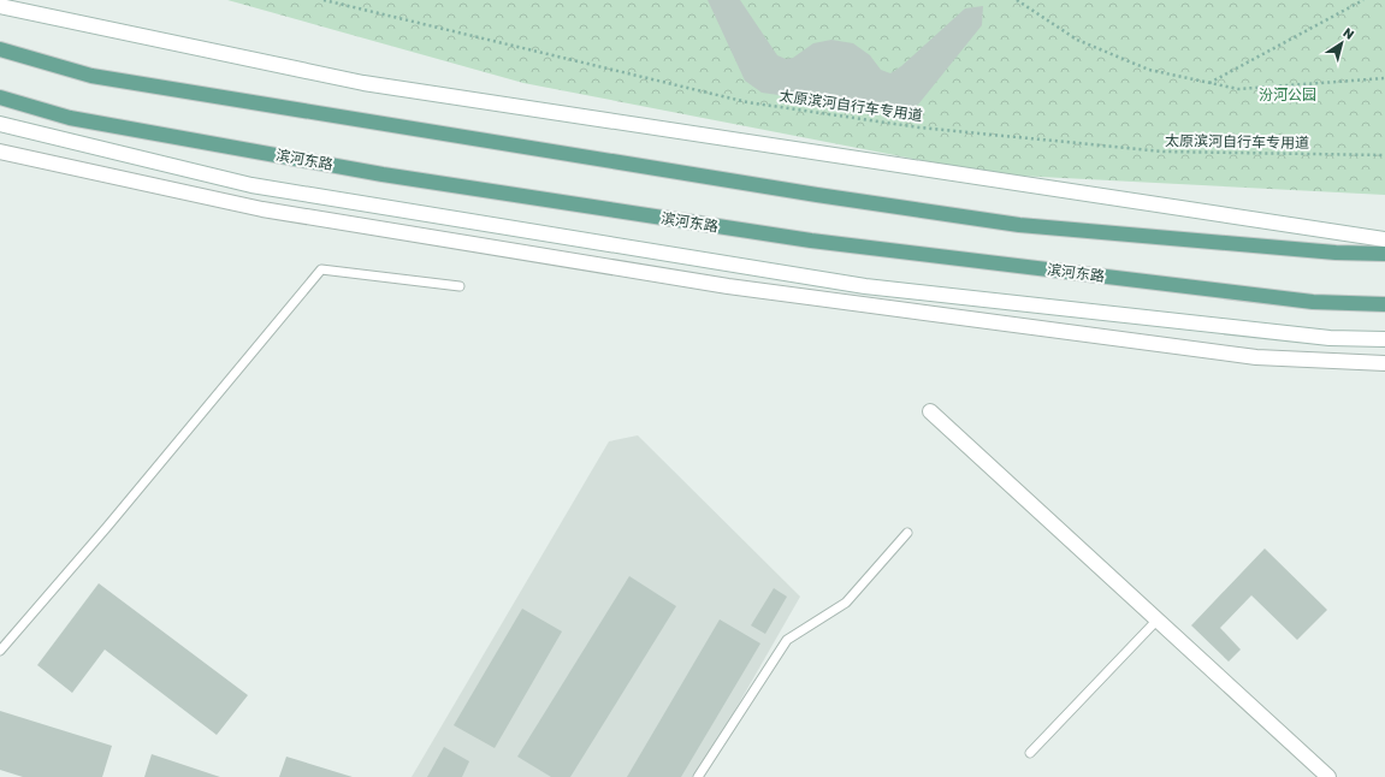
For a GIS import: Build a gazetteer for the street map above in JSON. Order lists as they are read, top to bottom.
{
  "streets": {
    "main road": ["滨河东路"],
    "path": ["太原滨河自行车专用道"]
  },
  "parks": ["汾河公园"],
  "north": "top right"
}
